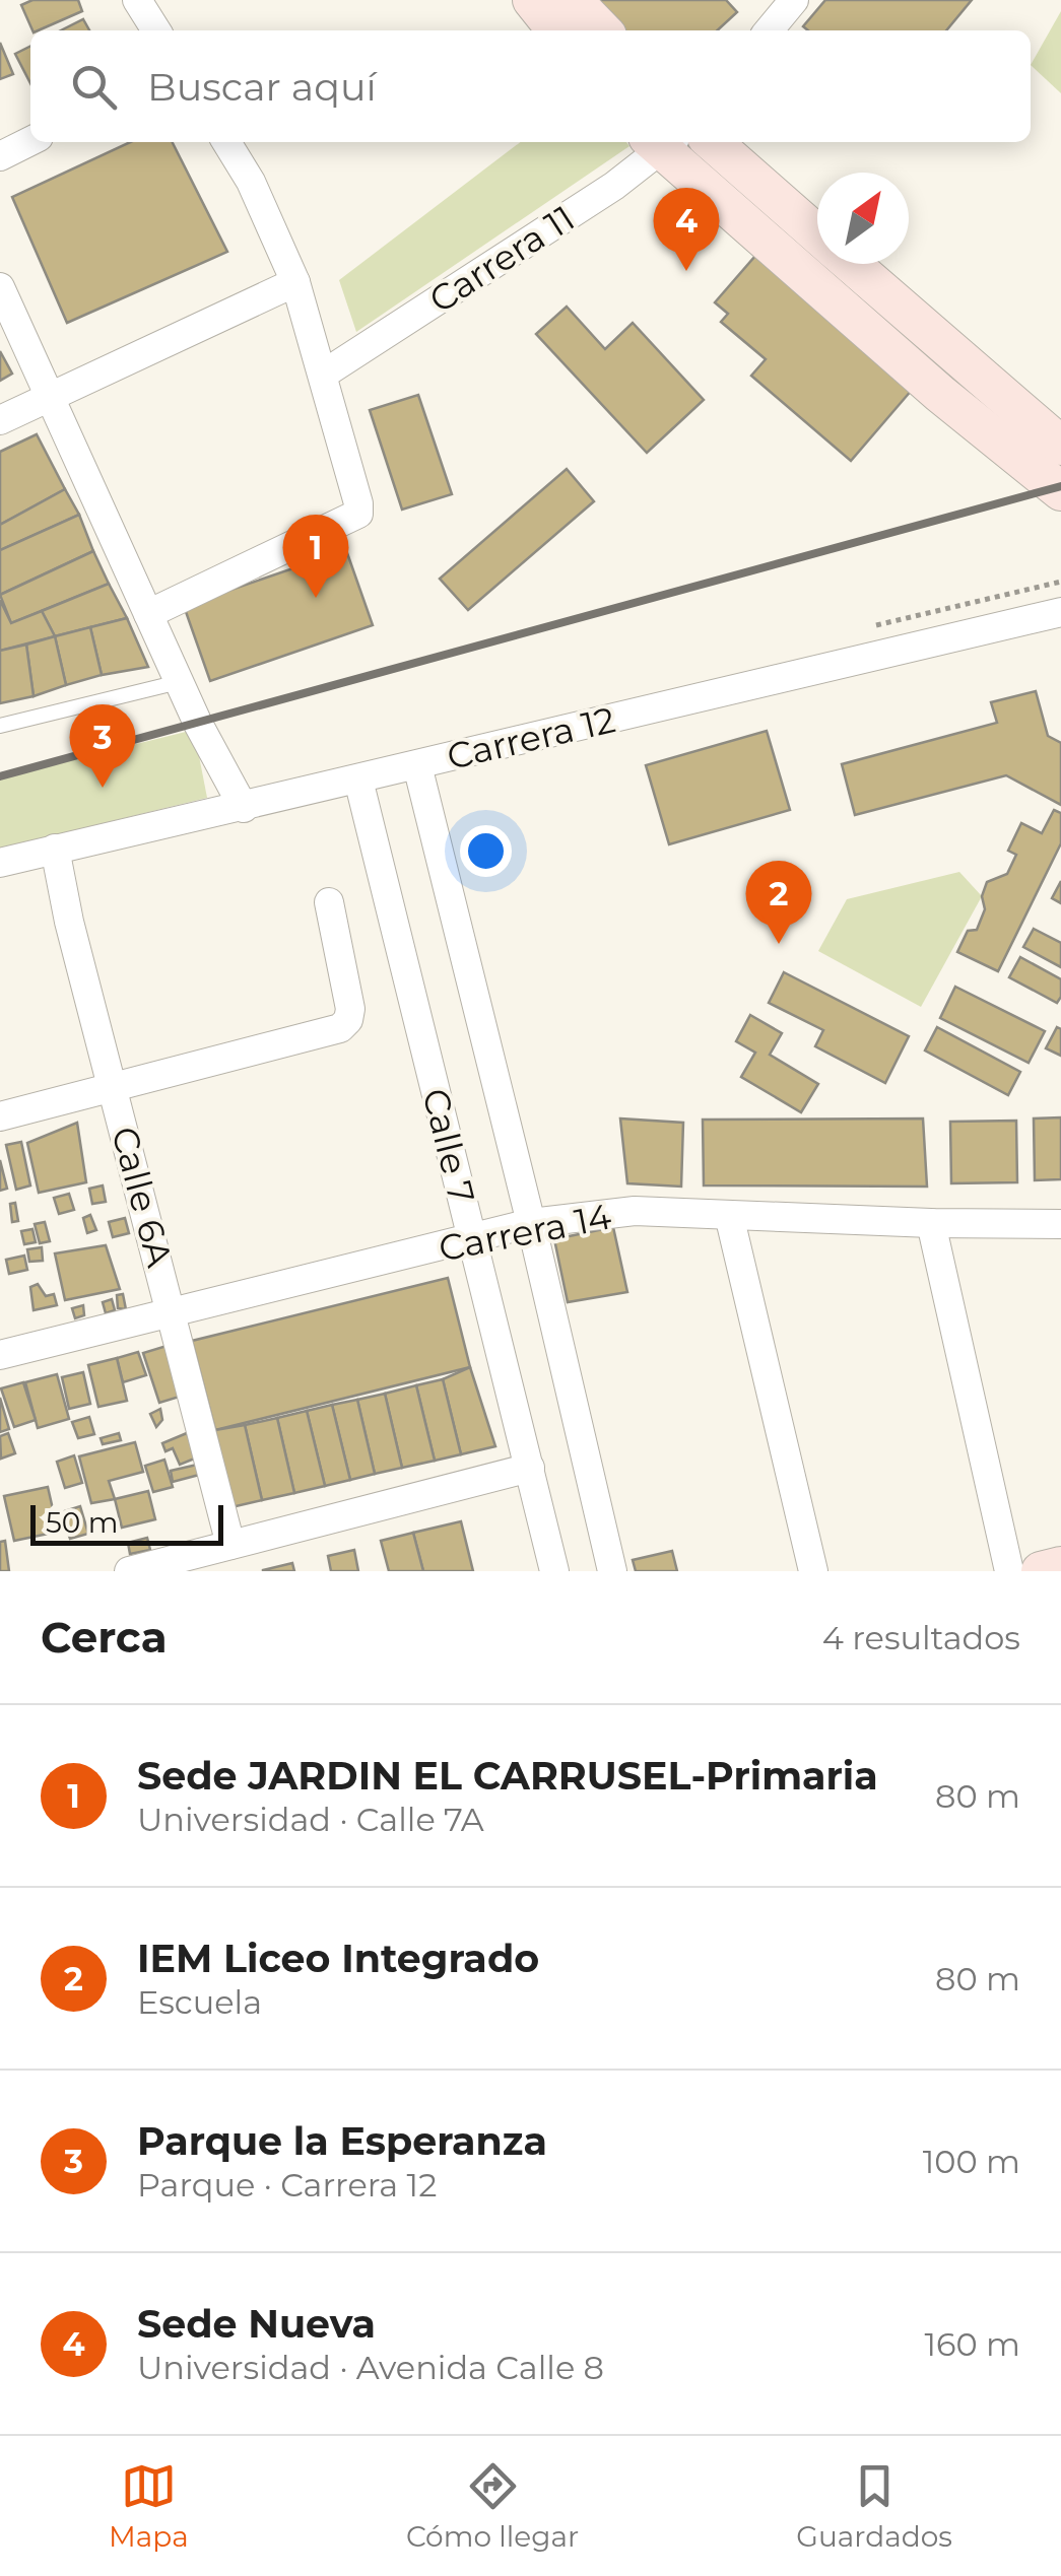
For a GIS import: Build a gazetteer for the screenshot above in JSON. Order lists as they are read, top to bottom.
{
  "streets": {
    "street": [
      "Carrera 11",
      "Carrera 12",
      "Calle 7",
      "Calle 6A",
      "Carrera 14"
    ]
  },
  "crossings": [
    ["Carrera 12", "Calle 7"],
    ["Carrera 12", "Calle 6A"],
    ["Calle 7", "Carrera 14"],
    ["Calle 6A", "Carrera 14"]
  ],
  "scale_bar": "50 m",
  "north": "top right",
  "page": {
    "search": "Buscar aquí",
    "pins": [
      "4",
      "1",
      "3",
      "2"
    ],
    "scale": "50 m",
    "heading": ["Cerca", "4 resultados"],
    "list": [
      {
        "mark": "1",
        "name": "Sede JARDIN EL CARRUSEL-Primaria",
        "note": "Universidad · Calle 7A",
        "value": "80 m"
      },
      {
        "mark": "2",
        "name": "IEM Liceo Integrado",
        "note": "Escuela",
        "value": "80 m"
      },
      {
        "mark": "3",
        "name": "Parque la Esperanza",
        "note": "Parque · Carrera 12",
        "value": "100 m"
      },
      {
        "mark": "4",
        "name": "Sede Nueva",
        "note": "Universidad · Avenida Calle 8",
        "value": "160 m"
      }
    ],
    "nav": ["Mapa", "Cómo llegar", "Guardados"]
  }
}
